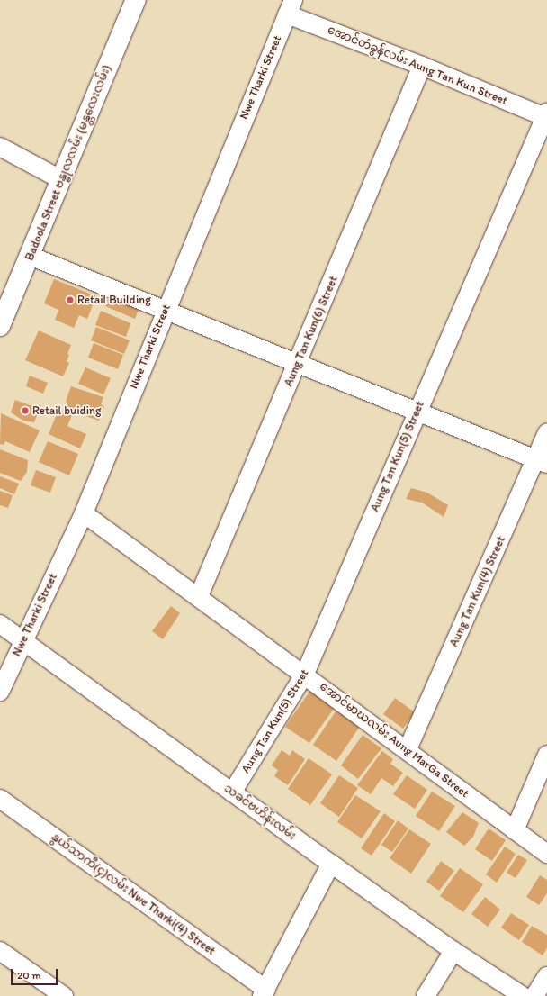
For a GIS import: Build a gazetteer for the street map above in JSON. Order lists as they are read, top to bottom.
{
  "streets": {
    "street": [
      "အောင်တံခွန်လမ်း Aung Tan Kun Street",
      "Nwe Tharki Street",
      "Badoola Street ဗန္ဓုလလမ်း (မန္တလေးလမ်း)",
      "Aung Tan Kun(6) Street",
      "Aung Tan Kun(5) Street",
      "Aung Tan Kun(4) Street",
      "အောင်မာဃလမ်း Aung MarGa Street",
      "သခင်ဗဟိန်းလမ်း",
      "နွယ်သာကီ(၄)လမ်း Nwe Tharki(4) Street"
    ]
  },
  "crossings": [
    ["အောင်တံခွန်လမ်း Aung Tan Kun Street", "Nwe Tharki Street"],
    ["အောင်တံခွန်လမ်း Aung Tan Kun Street", "Aung Tan Kun(6) Street"],
    ["အောင်တံခွန်လမ်း Aung Tan Kun Street", "Aung Tan Kun(5) Street"],
    ["Nwe Tharki Street", "အောင်မာဃလမ်း Aung MarGa Street"],
    ["Nwe Tharki Street", "သခင်ဗဟိန်းလမ်း"],
    ["Aung Tan Kun(6) Street", "အောင်မာဃလမ်း Aung MarGa Street"],
    ["Aung Tan Kun(5) Street", "အောင်မာဃလမ်း Aung MarGa Street"],
    ["Aung Tan Kun(5) Street", "သခင်ဗဟိန်းလမ်း"],
    ["Aung Tan Kun(4) Street", "အောင်မာဃလမ်း Aung MarGa Street"]
  ],
  "places": ["Retail Building", "Retail buiding"],
  "scale_bar": "20 m"
}
